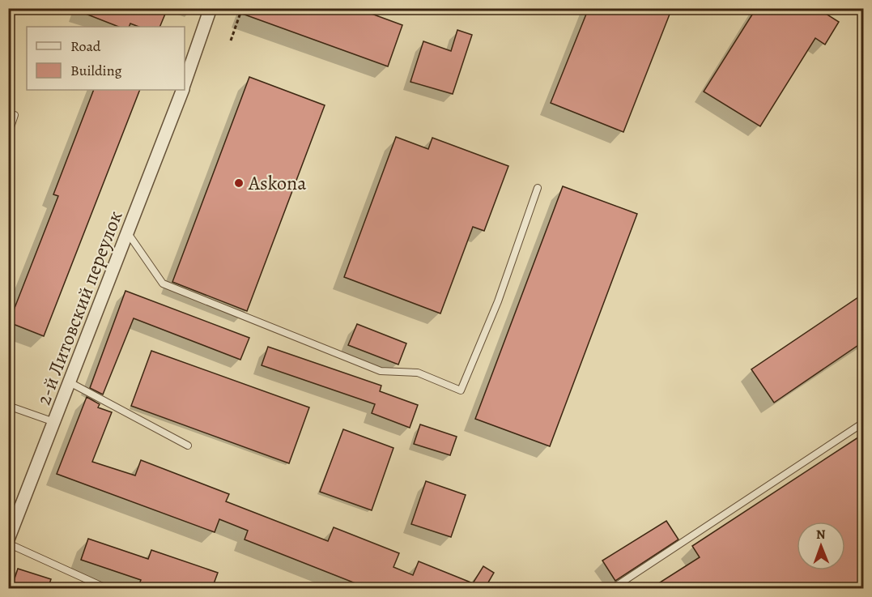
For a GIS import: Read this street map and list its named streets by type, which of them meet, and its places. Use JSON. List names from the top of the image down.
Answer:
{
  "streets": {
    "street": ["2-й Литовский переулок"]
  },
  "places": ["Askona"],
  "legend": ["Road", "Building"],
  "north": "top"
}
